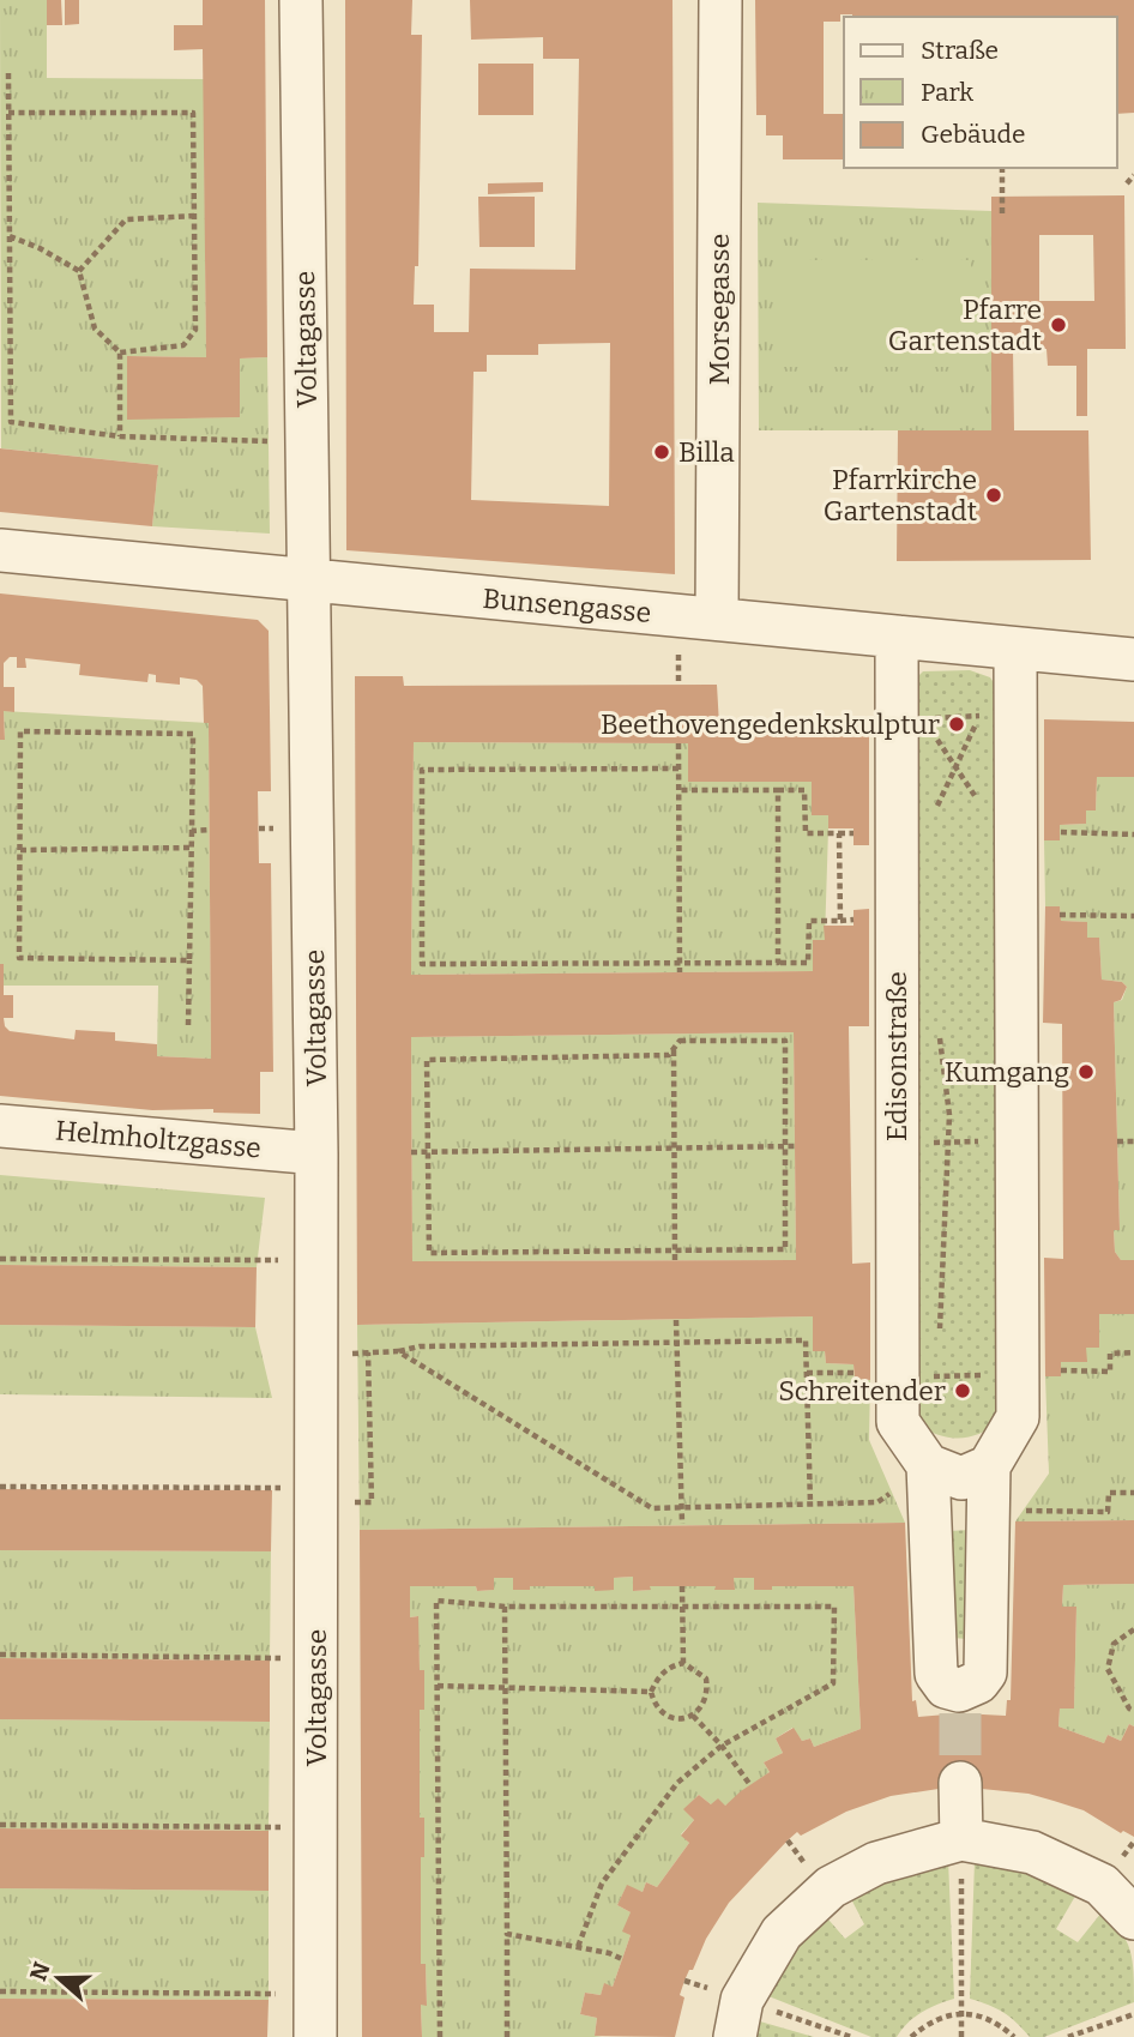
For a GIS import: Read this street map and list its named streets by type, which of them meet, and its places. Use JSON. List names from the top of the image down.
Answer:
{
  "streets": {
    "street": [
      "Morsegasse",
      "Voltagasse",
      "Bunsengasse",
      "Edisonstraße",
      "Helmholtzgasse"
    ]
  },
  "crossings": [
    ["Morsegasse", "Bunsengasse"],
    ["Voltagasse", "Bunsengasse"],
    ["Voltagasse", "Helmholtzgasse"],
    ["Bunsengasse", "Edisonstraße"]
  ],
  "places": [
    "Pfarre Gartenstadt",
    "Billa",
    "Pfarrkirche Gartenstadt",
    "Beethovengedenkskulptur",
    "Kumgang",
    "Schreitender"
  ],
  "legend": ["Straße", "Park", "Gebäude"],
  "north": "left"
}
